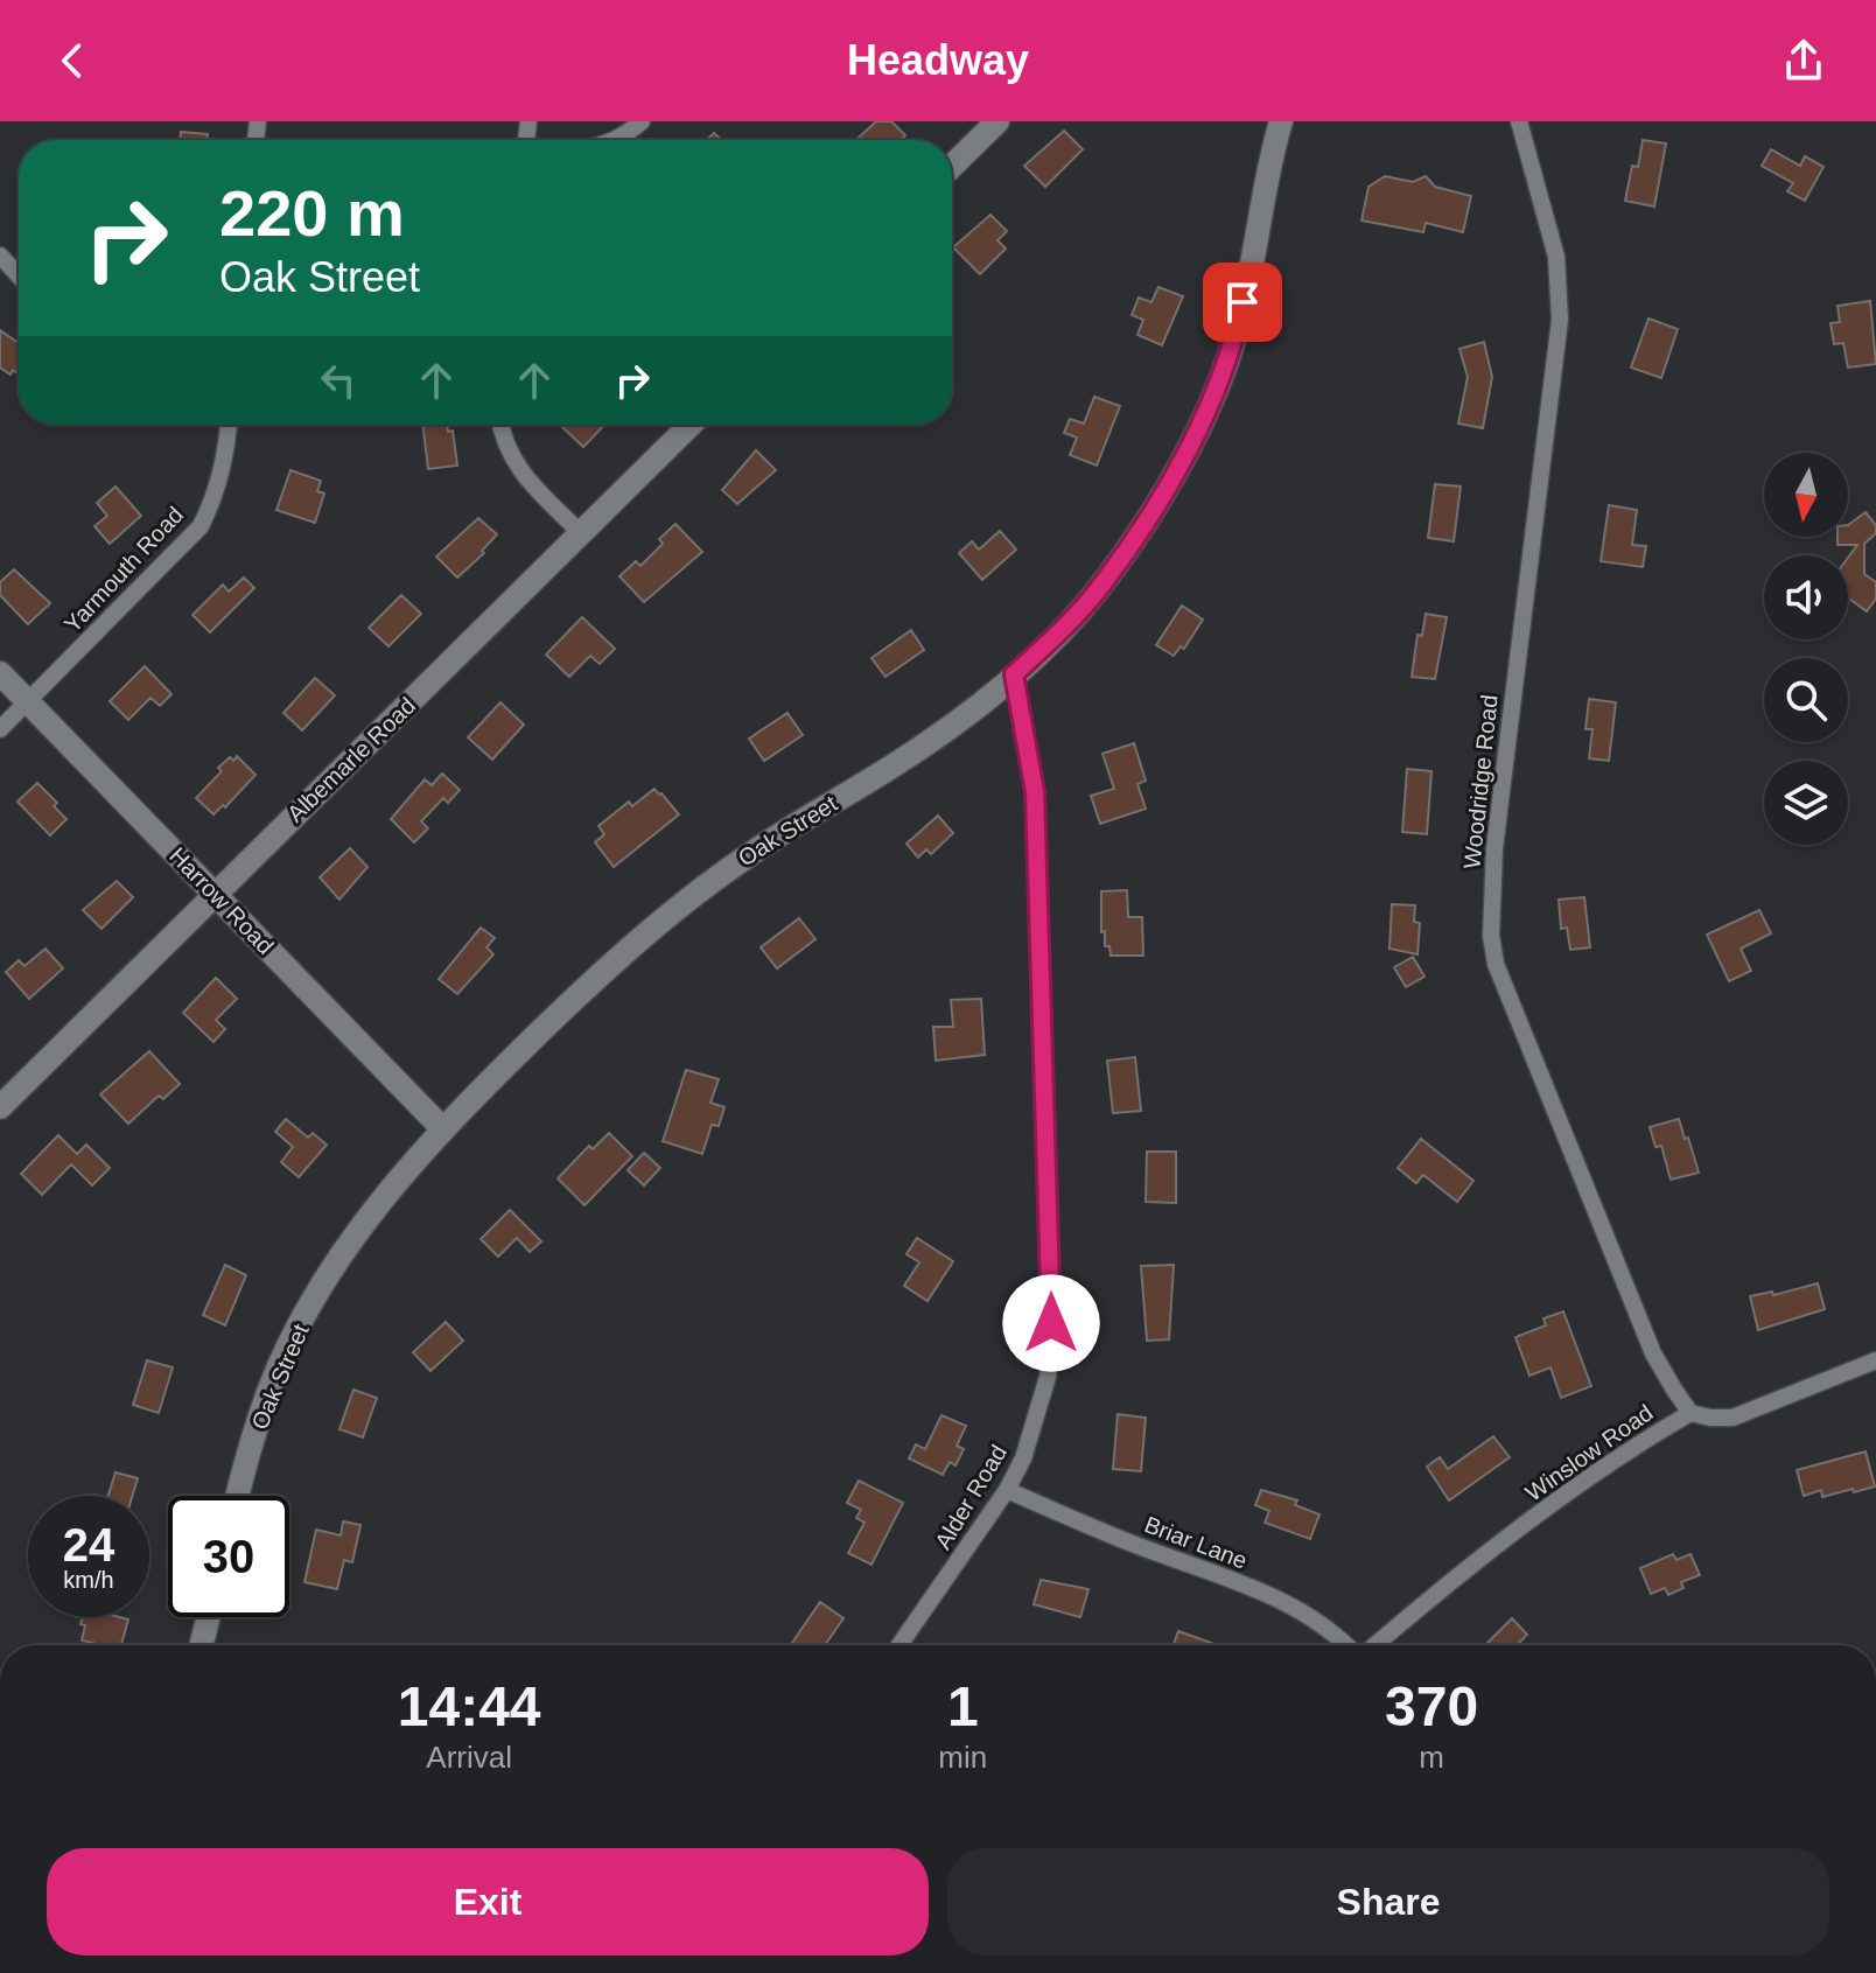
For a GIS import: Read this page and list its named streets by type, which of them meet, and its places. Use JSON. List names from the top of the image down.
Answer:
{
  "streets": {
    "street": [
      "Yarmouth Road",
      "Albemarle Road",
      "Woodridge Road",
      "Oak Street",
      "Harrow Road",
      "Winslow Road",
      "Alder Road",
      "Briar Lane"
    ]
  },
  "crossings": [
    ["Yarmouth Road", "Harrow Road"],
    ["Albemarle Road", "Harrow Road"],
    ["Woodridge Road", "Winslow Road"],
    ["Oak Street", "Harrow Road"],
    ["Oak Street", "Alder Road"],
    ["Alder Road", "Briar Lane"]
  ],
  "north": "bottom",
  "page": {
    "header": "Headway",
    "turn": ["220 m", "Oak Street"],
    "speed": "24 km/h",
    "limit": "30",
    "eta": [
      "14:44",
      "Arrival",
      "1",
      "min",
      "370",
      "m"
    ],
    "buttons": ["Exit", "Share"]
  }
}
